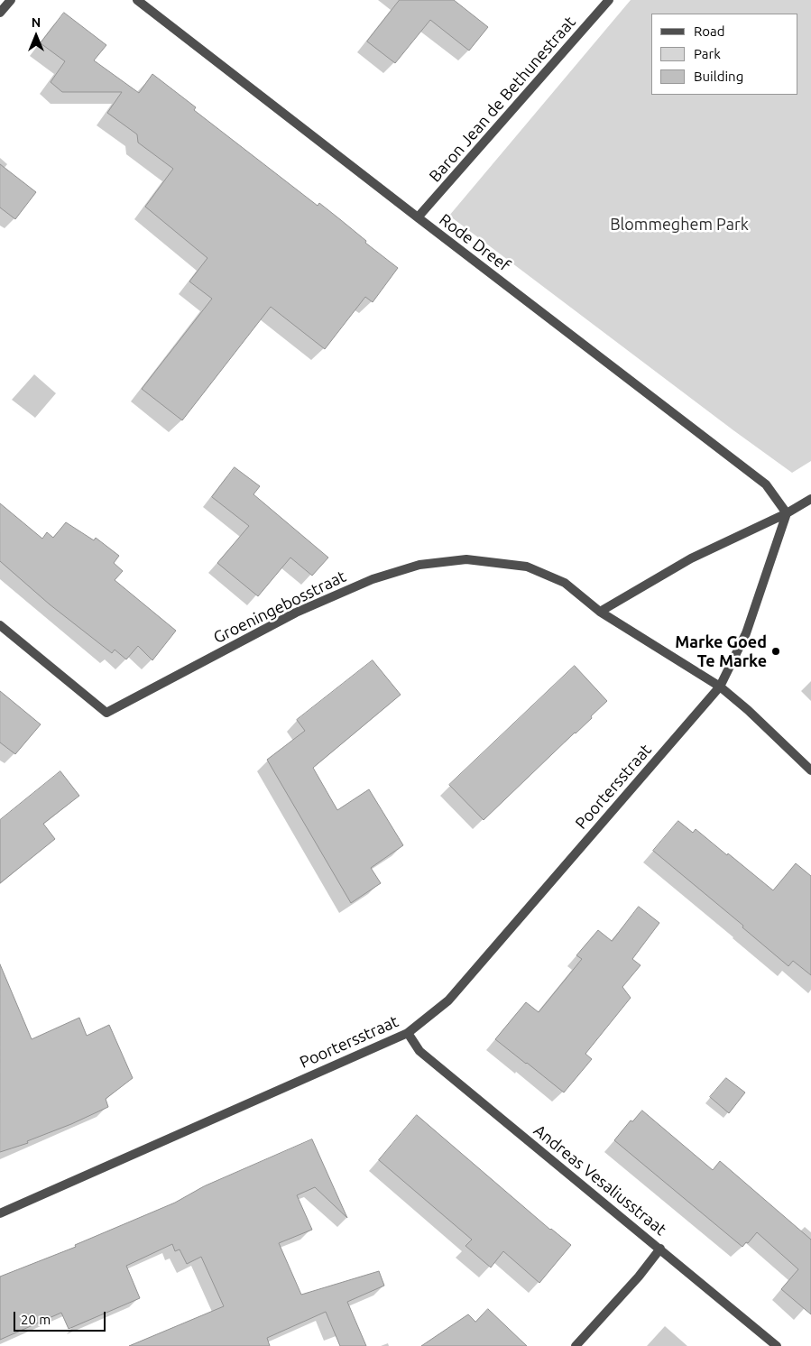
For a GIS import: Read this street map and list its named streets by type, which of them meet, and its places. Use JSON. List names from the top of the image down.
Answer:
{
  "streets": {
    "street": [
      "Baron Jean de Bethunestraat",
      "Rode Dreef",
      "Groeningebosstraat",
      "Poortersstraat",
      "Andreas Vesaliusstraat"
    ]
  },
  "crossings": [
    ["Baron Jean de Bethunestraat", "Rode Dreef"],
    ["Rode Dreef", "Poortersstraat"],
    ["Groeningebosstraat", "Poortersstraat"],
    ["Poortersstraat", "Andreas Vesaliusstraat"]
  ],
  "parks": ["Blommeghem Park"],
  "places": ["Marke Goed Te Marke"],
  "legend": ["Road", "Park", "Building"],
  "scale_bar": "20 m",
  "north": "top"
}
